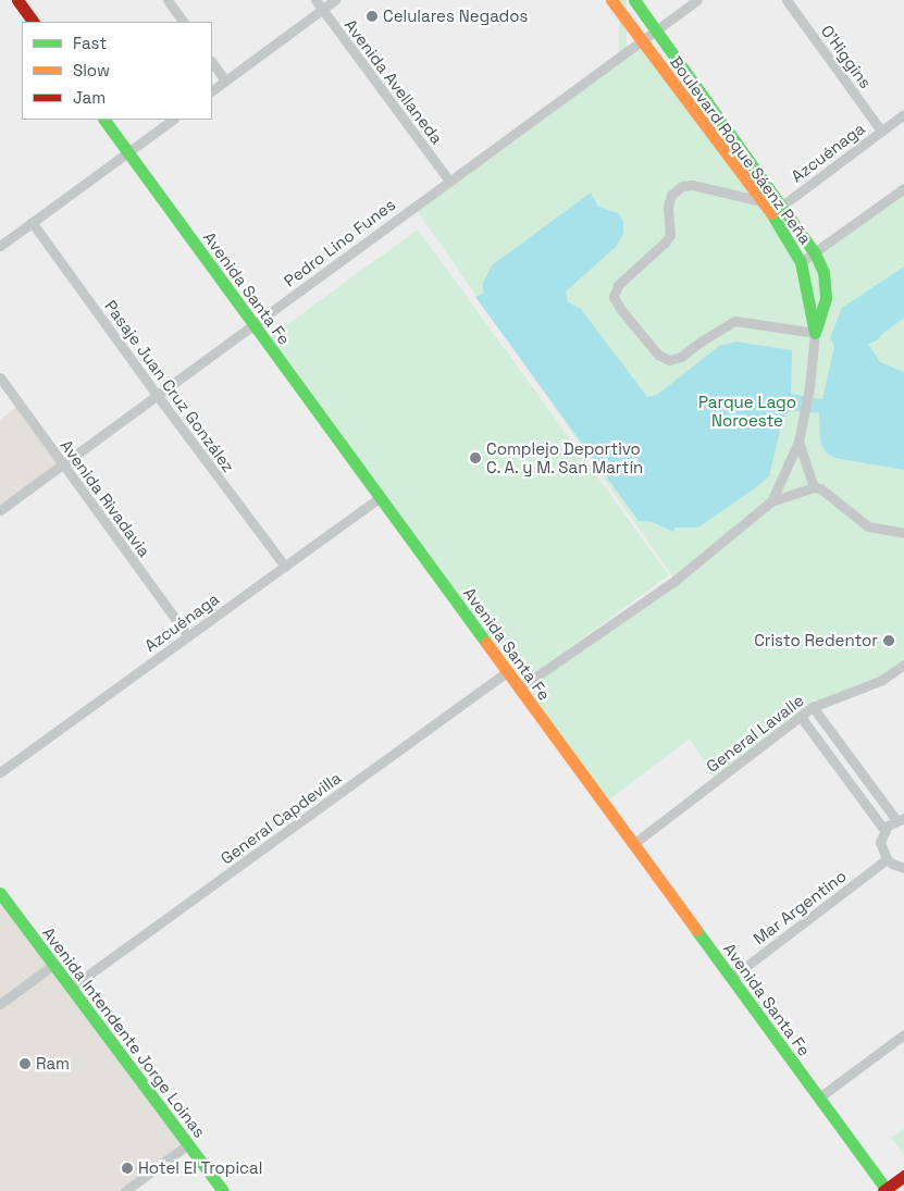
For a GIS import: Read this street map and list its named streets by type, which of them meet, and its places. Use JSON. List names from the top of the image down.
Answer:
{
  "streets": {
    "street": [
      "O'Higgins",
      "Avenida Avellaneda",
      "Boulevard Roque Sáenz Peña",
      "Azcuénaga",
      "Pedro Lino Funes",
      "Avenida Santa Fe",
      "Pasaje Juan Cruz González",
      "Avenida Rivadavia",
      "General Lavalle",
      "General Capdevilla",
      "Mar Argentino",
      "Avenida Intendente Jorge Loinas"
    ]
  },
  "crossings": [
    ["O'Higgins", "Azcuénaga"],
    ["Avenida Avellaneda", "Pedro Lino Funes"],
    ["Boulevard Roque Sáenz Peña", "Azcuénaga"],
    ["Boulevard Roque Sáenz Peña", "Pedro Lino Funes"],
    ["Azcuénaga", "Avenida Santa Fe"],
    ["Azcuénaga", "Pasaje Juan Cruz González"],
    ["Azcuénaga", "Avenida Rivadavia"],
    ["Pedro Lino Funes", "Avenida Santa Fe"],
    ["Pedro Lino Funes", "Pasaje Juan Cruz González"],
    ["Pedro Lino Funes", "Avenida Rivadavia"],
    ["Avenida Santa Fe", "General Lavalle"],
    ["Avenida Santa Fe", "General Capdevilla"],
    ["Avenida Santa Fe", "Mar Argentino"],
    ["General Capdevilla", "Avenida Intendente Jorge Loinas"]
  ],
  "parks": ["Parque Lago Noroeste"],
  "places": [
    "Celulares Negados",
    "Complejo Deportivo C. A. y M. San Martín",
    "Cristo Redentor",
    "Ram",
    "Hotel El Tropical"
  ],
  "legend": ["Fast", "Slow", "Jam"]
}
